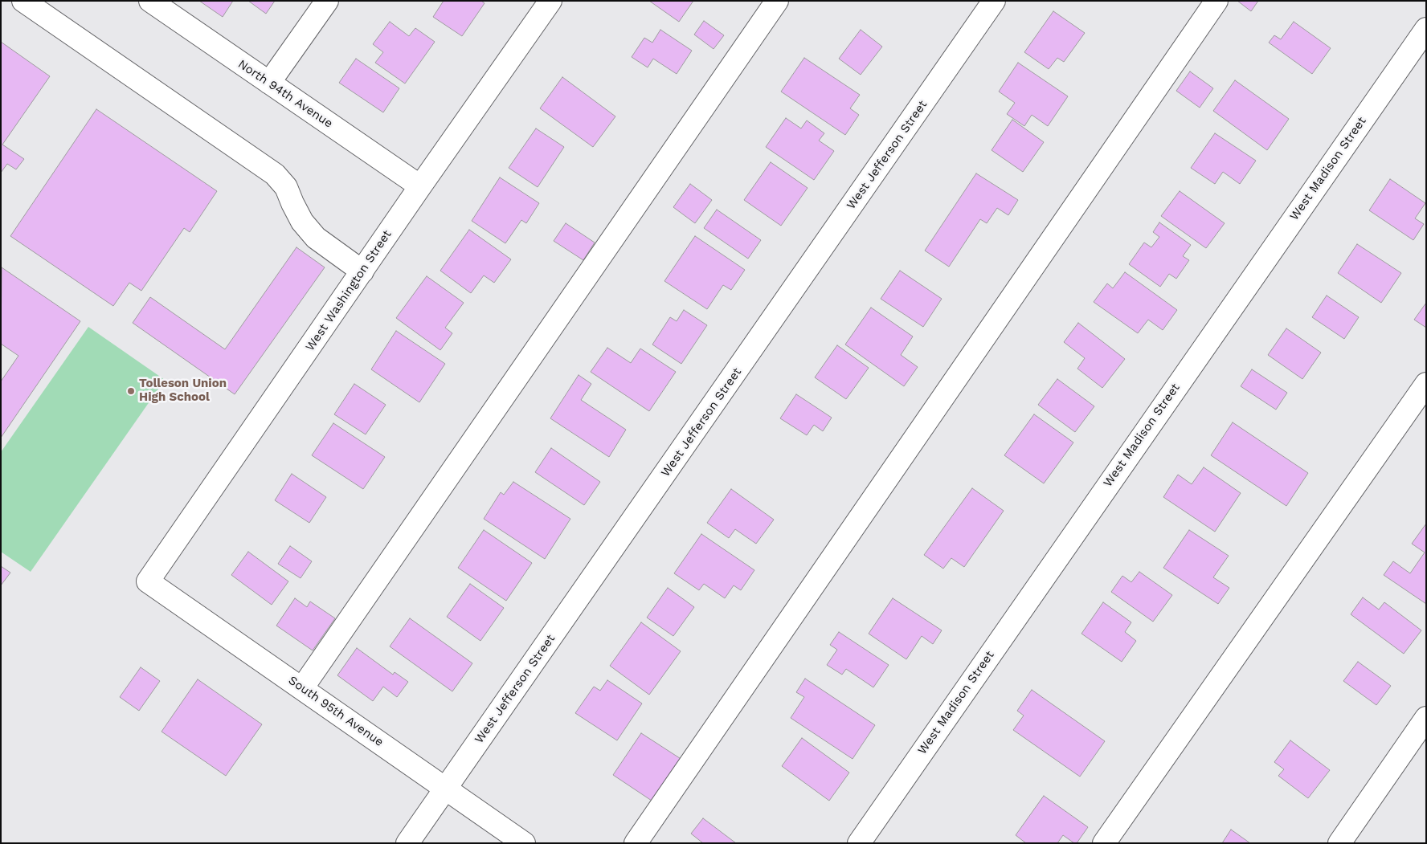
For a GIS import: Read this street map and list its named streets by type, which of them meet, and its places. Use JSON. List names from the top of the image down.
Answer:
{
  "streets": {
    "street": [
      "North 94th Avenue",
      "West Jefferson Street",
      "West Madison Street",
      "West Washington Street",
      "South 95th Avenue"
    ]
  },
  "crossings": [
    ["North 94th Avenue", "West Washington Street"],
    ["West Jefferson Street", "South 95th Avenue"],
    ["West Washington Street", "South 95th Avenue"]
  ],
  "places": ["Tolleson Union High School"]
}
